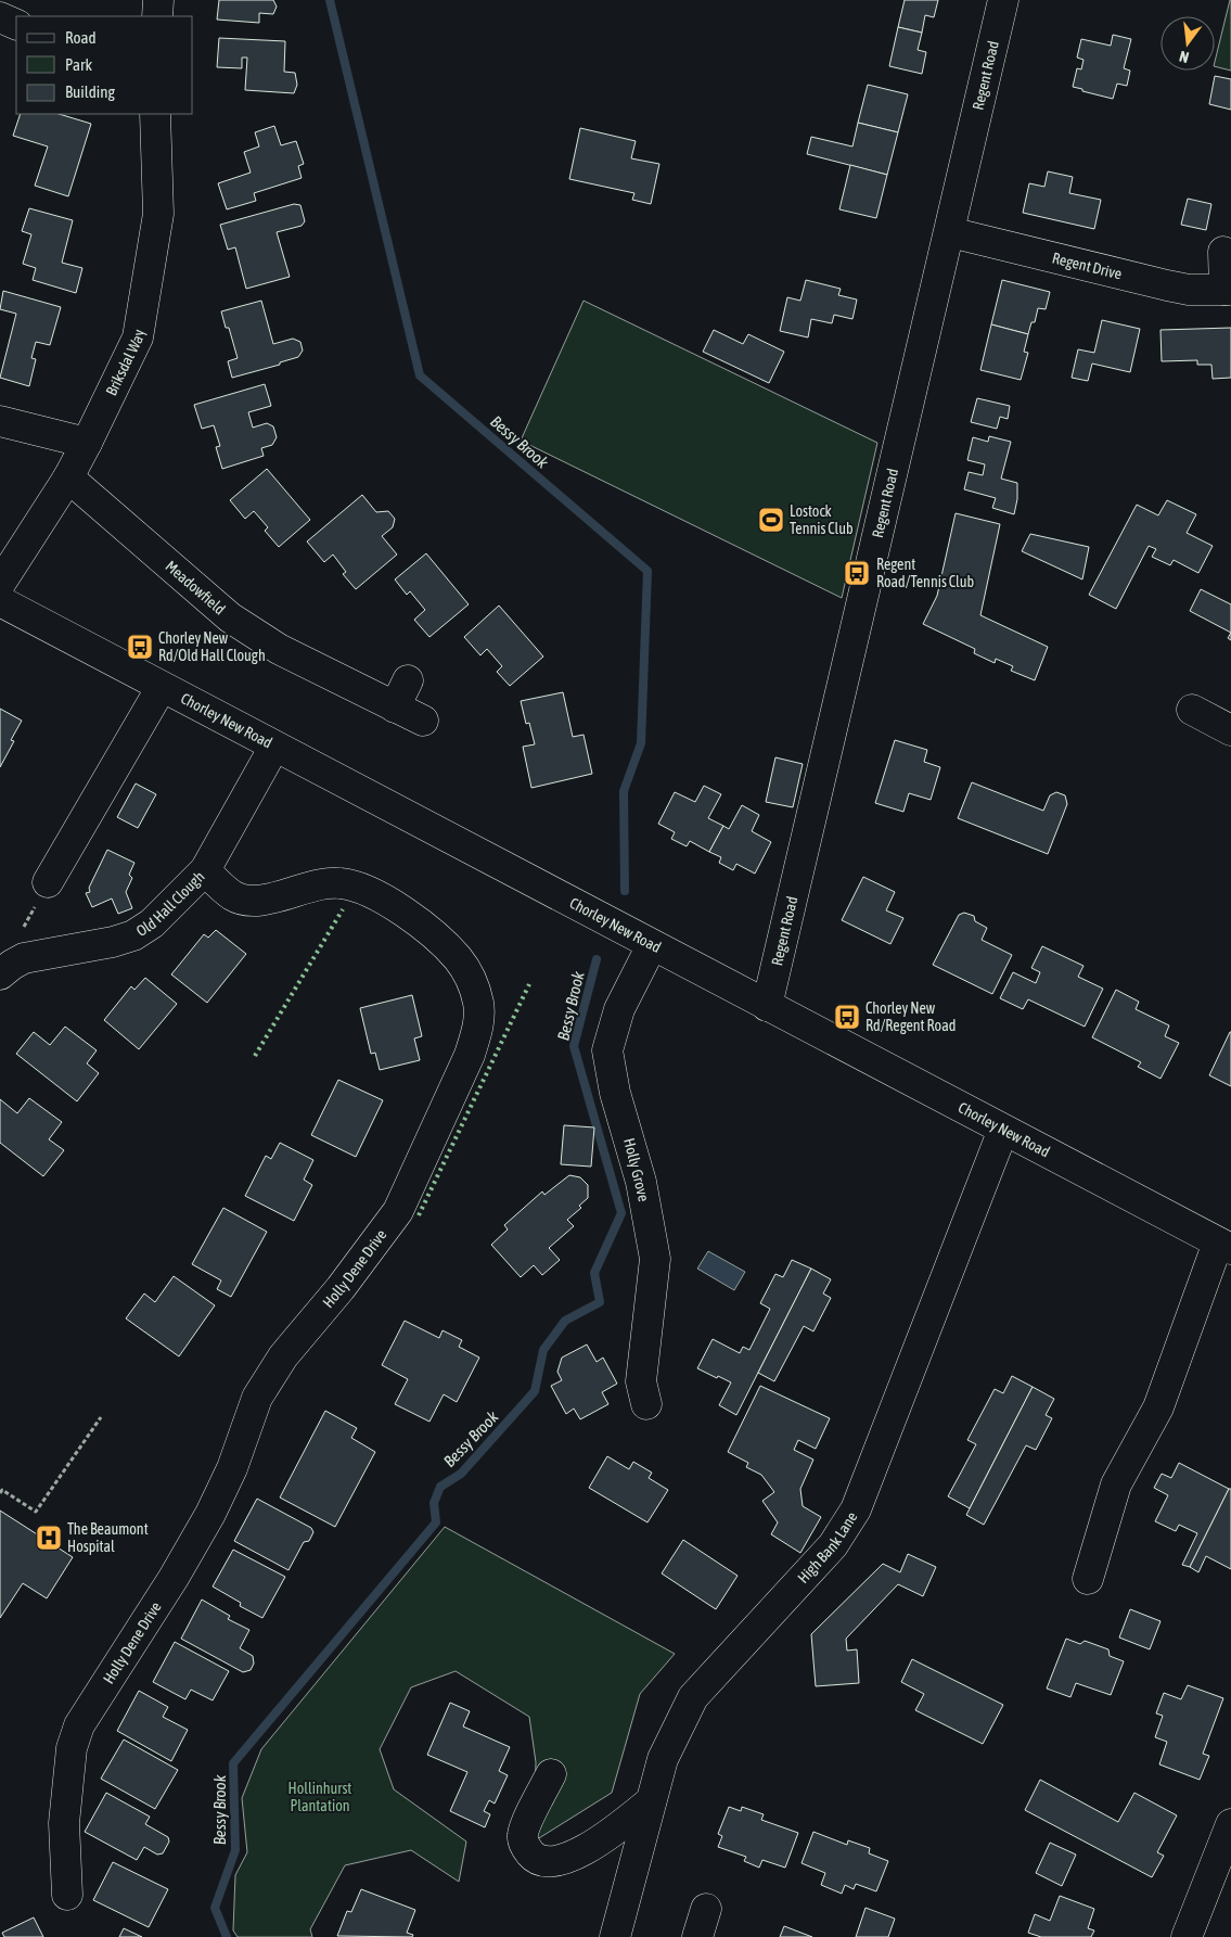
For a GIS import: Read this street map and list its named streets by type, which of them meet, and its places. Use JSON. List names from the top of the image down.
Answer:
{
  "streets": {
    "main road": [
      "Regent Road",
      "Regent Drive",
      "Briksdal Way",
      "Meadowfield",
      "Chorley New Road",
      "Old Hall Clough",
      "Holly Grove",
      "Holly Dene Drive",
      "High Bank Lane"
    ]
  },
  "crossings": [
    ["Regent Road", "Regent Drive"],
    ["Regent Road", "Chorley New Road"],
    ["Briksdal Way", "Meadowfield"],
    ["Chorley New Road", "Old Hall Clough"],
    ["Chorley New Road", "Holly Grove"],
    ["Chorley New Road", "High Bank Lane"],
    ["Old Hall Clough", "Holly Dene Drive"]
  ],
  "water": ["Bessy Brook"],
  "parks": ["Hollinhurst Plantation"],
  "places": {
    "sports": ["Lostock Tennis Club"],
    "bus stop": ["Regent Road/Tennis Club", "Chorley New Rd/Old Hall Clough", "Chorley New Rd/Regent Road"],
    "hospital": ["The Beaumont Hospital"]
  },
  "legend": ["Road", "Park", "Building"],
  "north": "bottom"
}
